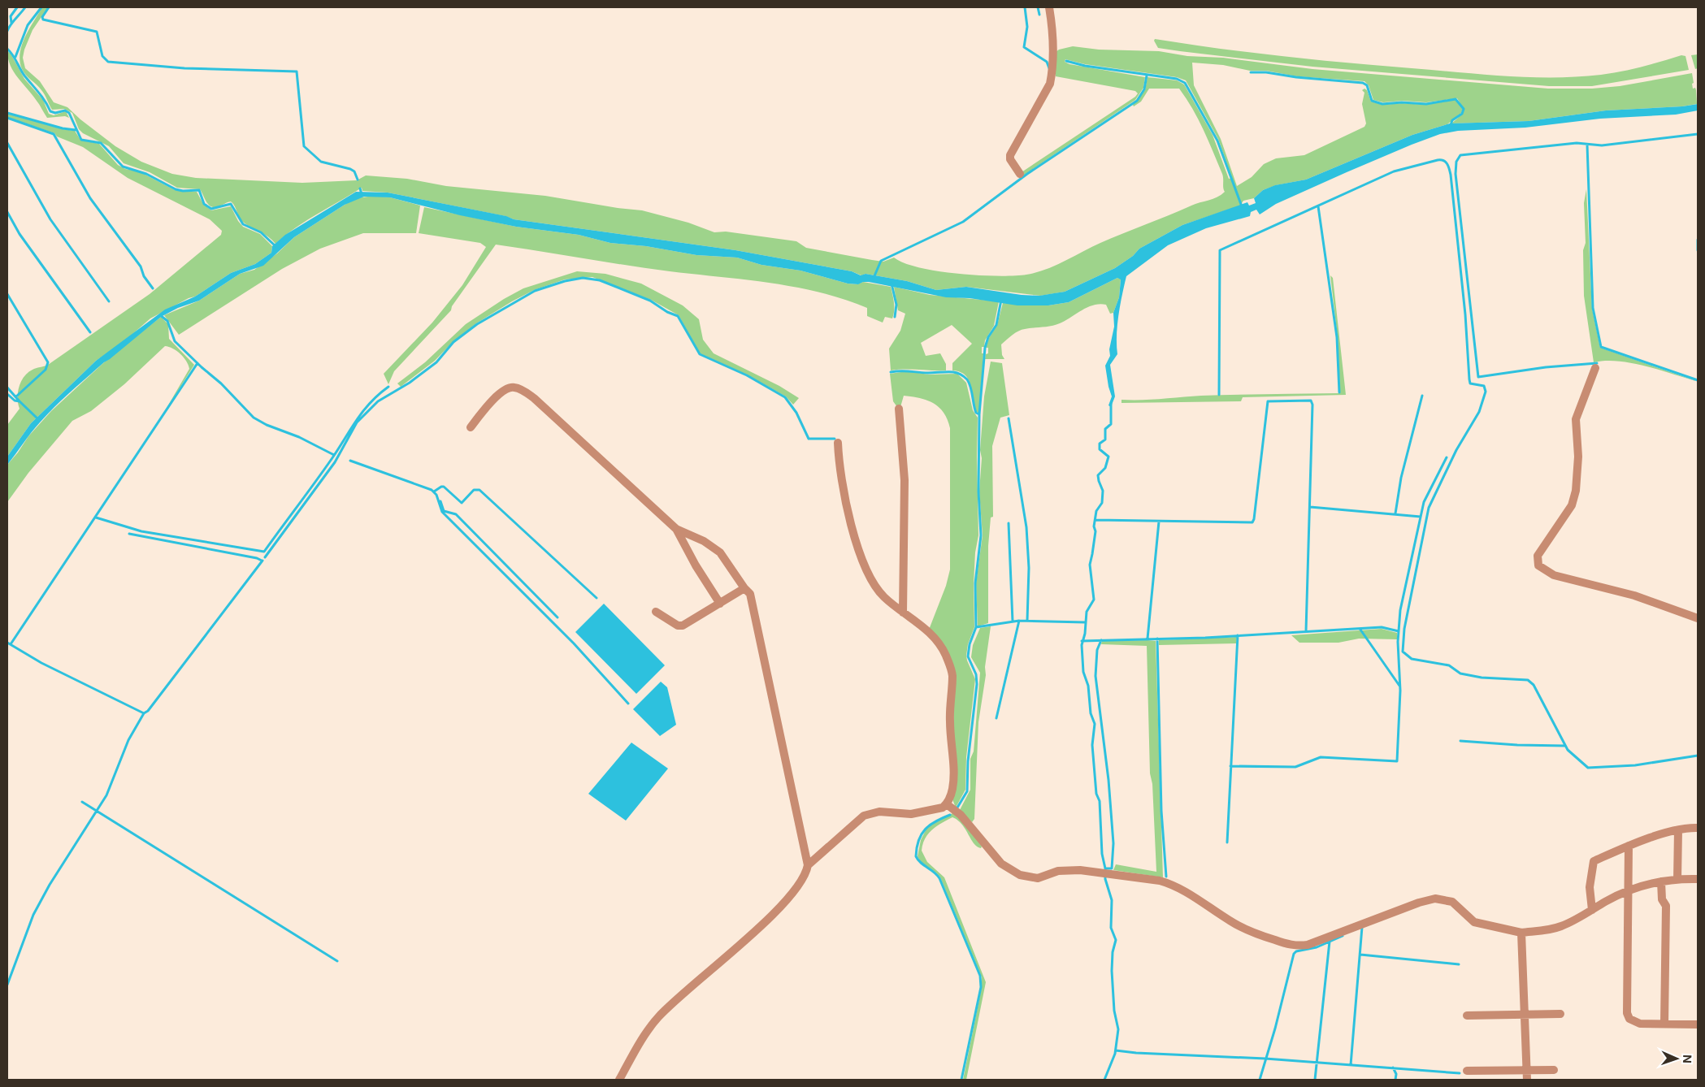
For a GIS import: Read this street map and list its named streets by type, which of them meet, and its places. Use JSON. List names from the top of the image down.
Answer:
{
  "north": "right"
}
